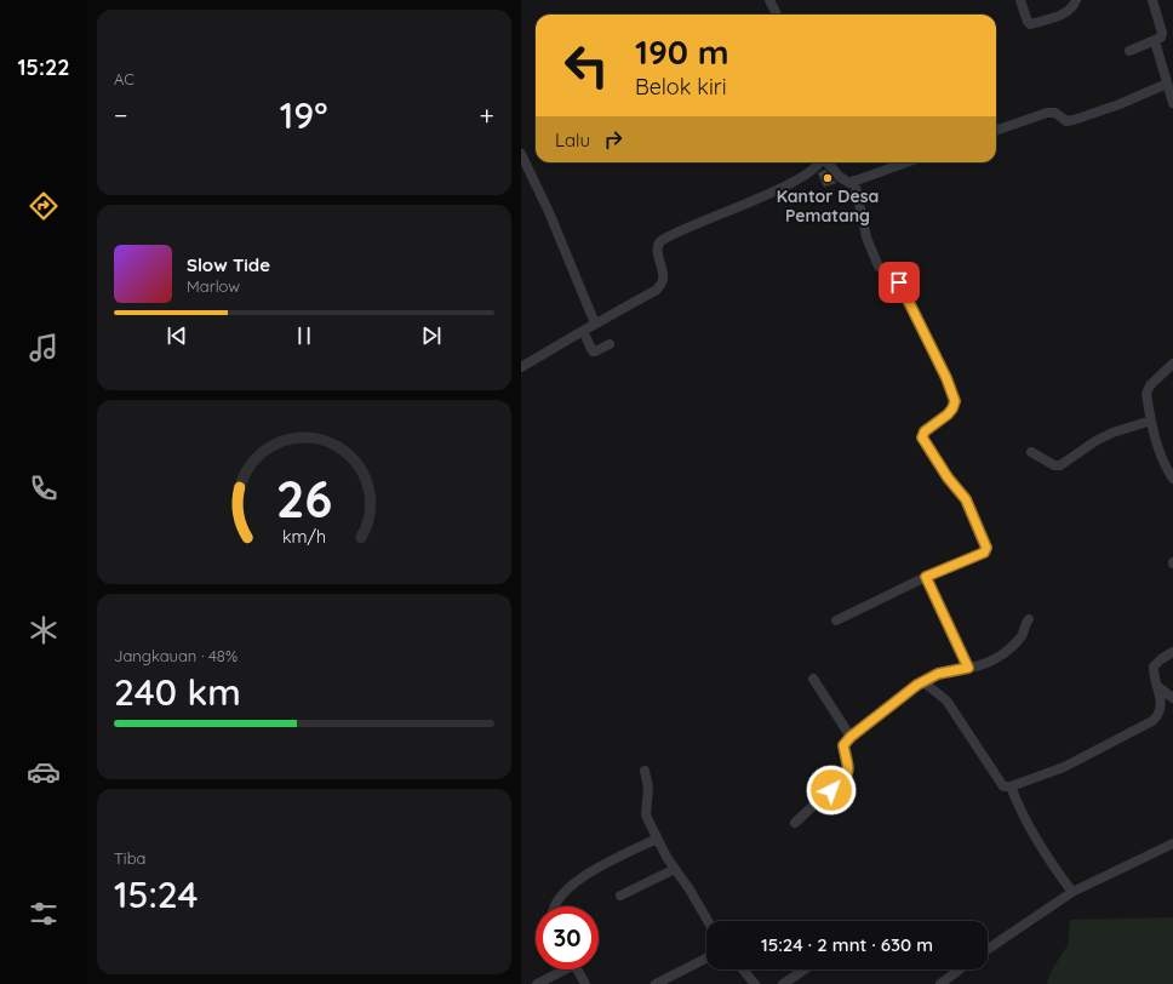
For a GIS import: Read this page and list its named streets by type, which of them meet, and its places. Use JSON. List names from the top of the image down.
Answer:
{
  "places": ["Kantor Desa Pematang"],
  "page": {
    "tabs": "15:22",
    "tile": [
      "AC",
      ["Jangkauan · 48%", "240 km"],
      ["Tiba", "15:24"]
    ],
    "turn": ["190 m", "Belok kiri"],
    "heat": ["−", "19°", "+"],
    "then": "Lalu",
    "song": ["Slow Tide", "Marlow"],
    "limit": "30",
    "trip": "15:24 · 2 mnt · 630 m",
    "gauge": ["26", "km/h"]
  }
}
